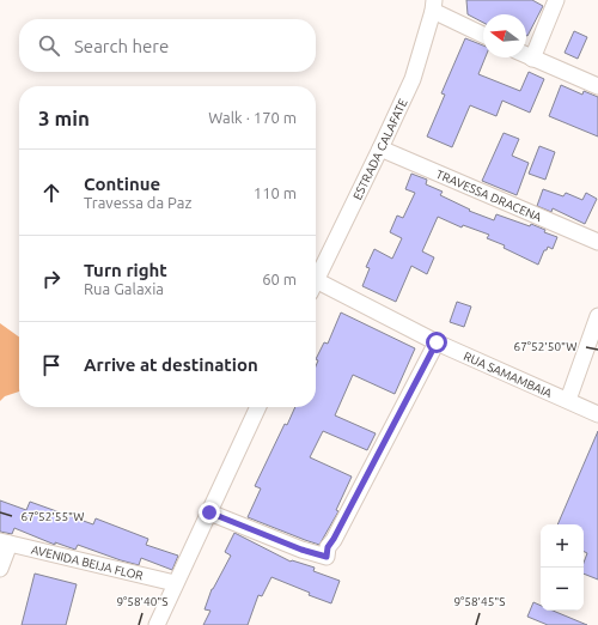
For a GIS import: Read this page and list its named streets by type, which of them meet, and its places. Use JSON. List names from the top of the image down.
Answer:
{
  "streets": {
    "street": [
      "ESTRADA CALAFATE",
      "TRAVESSA DRACENA",
      "RUA SAMAMBAIA",
      "AVENIDA BEIJA FLOR"
    ]
  },
  "crossings": [
    ["ESTRADA CALAFATE", "TRAVESSA DRACENA"]
  ],
  "north": "left",
  "page": {
    "search": "Search here",
    "heading": ["3 min", "Walk · 170 m"],
    "list": [
      ["Continue", "Travessa da Paz", "110 m"],
      ["Turn right", "Rua Galaxia", "60 m"],
      "Arrive at destination"
    ],
    "map_buttons": ["+", "−"]
  },
  "coordinates": [
    "67°52'50\"W",
    "67°52'55\"W",
    "9°58'40\"S",
    "9°58'45\"S"
  ]
}
